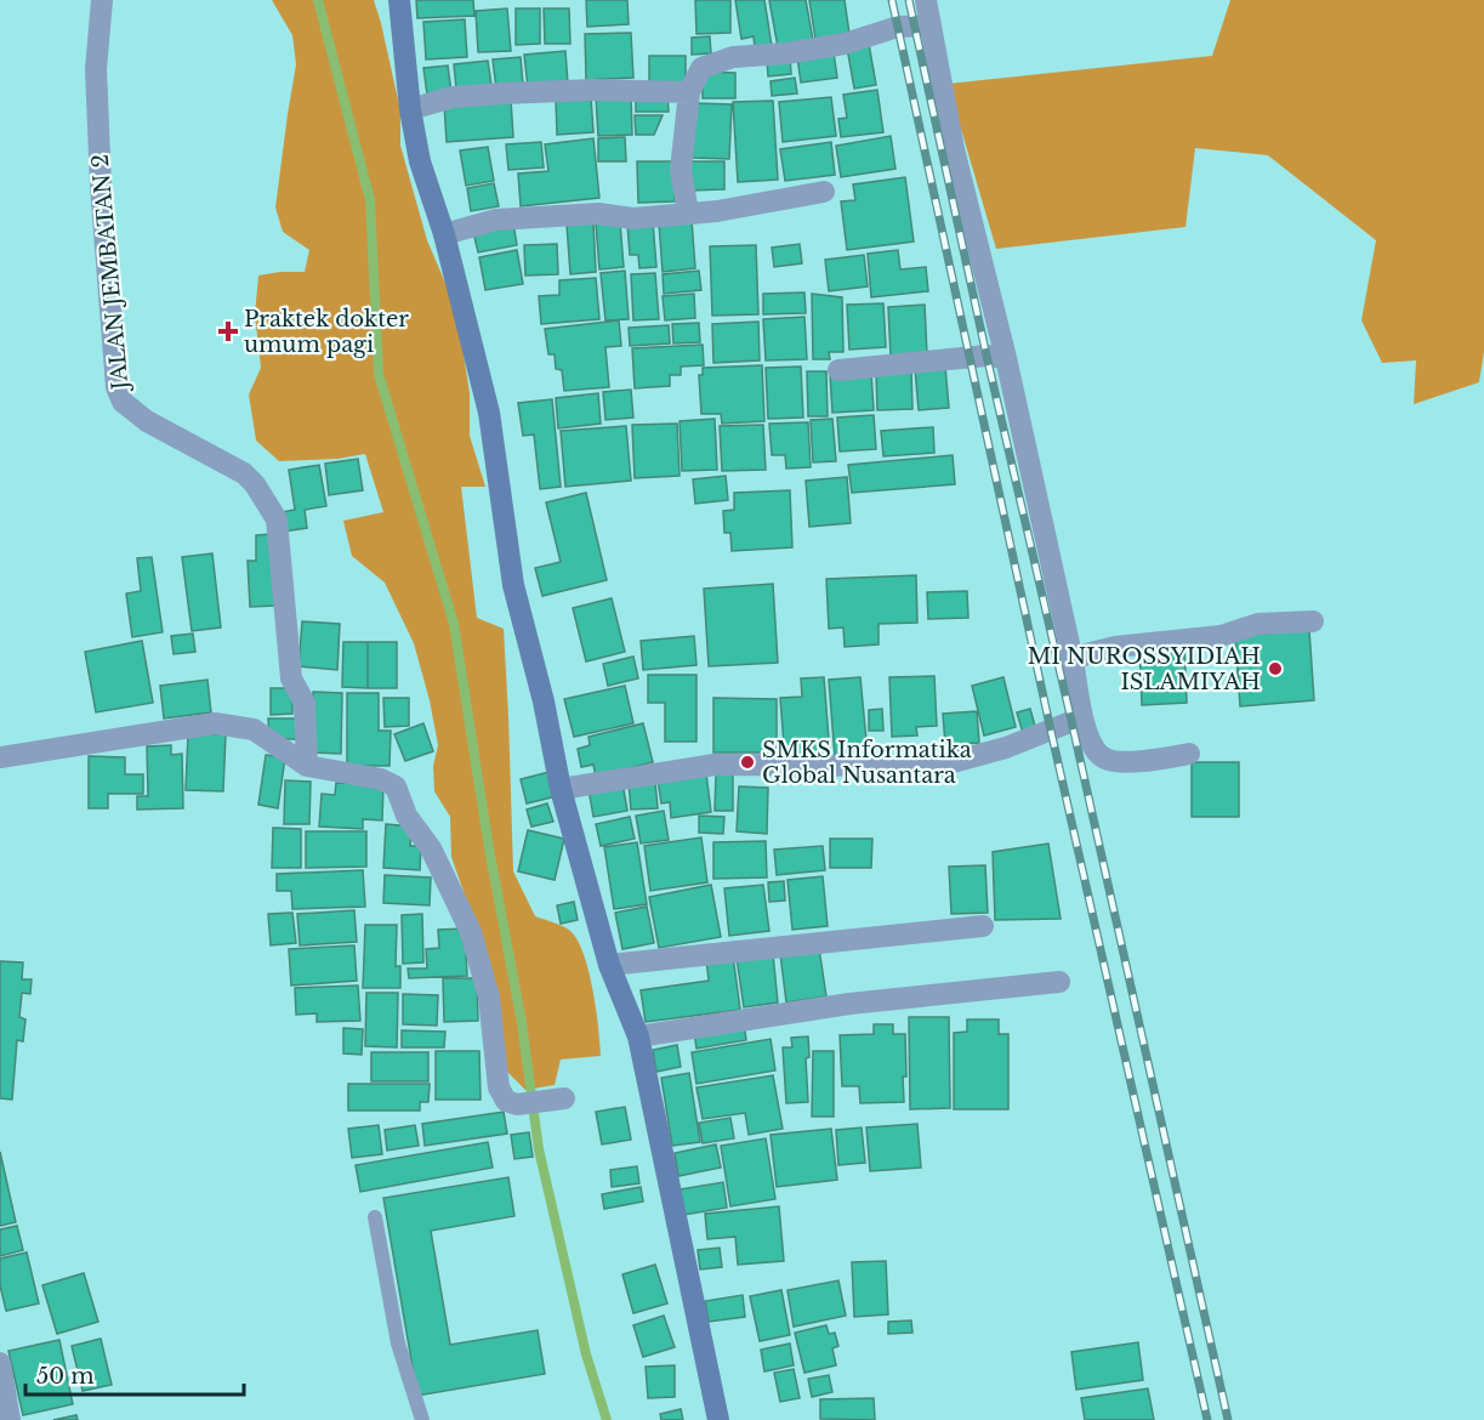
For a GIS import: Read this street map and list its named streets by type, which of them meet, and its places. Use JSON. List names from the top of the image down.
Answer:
{
  "streets": {
    "street": ["JALAN JEMBATAN 2"]
  },
  "places": {
    "health": ["Praktek dokter umum pagi"],
    "other": ["MI NUROSSYIDIAH ISLAMIYAH", "SMKS Informatika Global Nusantara"]
  },
  "scale_bar": "50 m"
}
